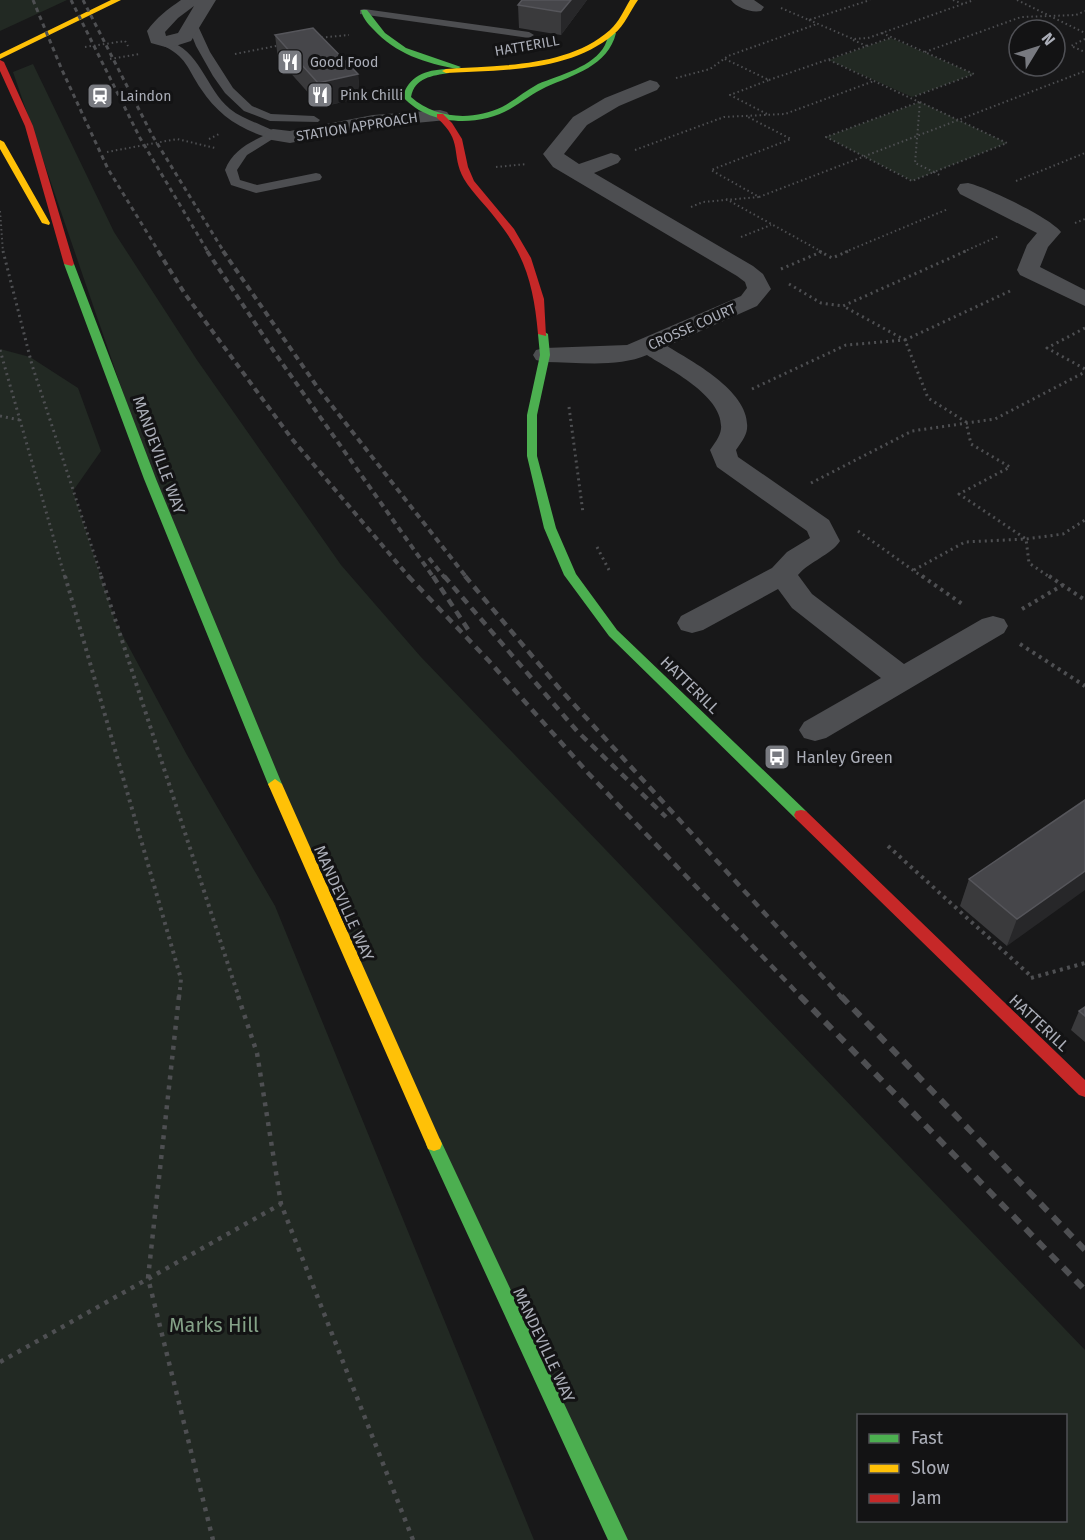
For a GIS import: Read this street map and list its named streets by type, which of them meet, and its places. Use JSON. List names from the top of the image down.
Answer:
{
  "streets": {
    "street": [
      "HATTERILL",
      "STATION APPROACH",
      "CROSSE COURT",
      "MANDEVILLE WAY"
    ]
  },
  "crossings": [
    ["HATTERILL", "STATION APPROACH"],
    ["HATTERILL", "CROSSE COURT"]
  ],
  "parks": ["Marks Hill"],
  "places": {
    "restaurant": ["Good Food", "Pink Chilli"],
    "station": ["Laindon"],
    "bus stop": ["Hanley Green"]
  },
  "legend": ["Fast", "Slow", "Jam"],
  "north": "top right"
}
